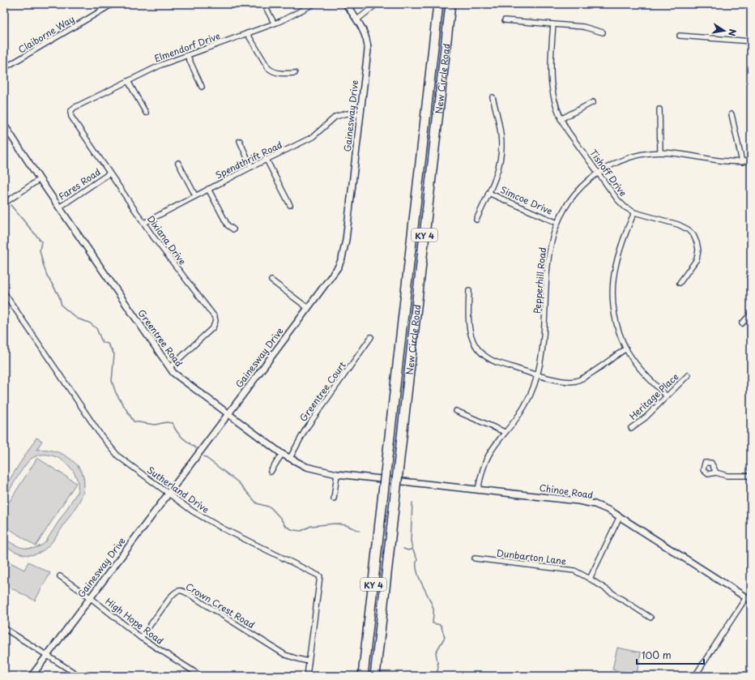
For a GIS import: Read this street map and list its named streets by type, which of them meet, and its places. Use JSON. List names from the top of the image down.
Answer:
{
  "streets": {
    "highway": ["New Circle Road", "KY 4"],
    "street": [
      "Claiborne Way",
      "Elmendorf Drive",
      "Gainesway Drive",
      "Spendthrift Road",
      "Tishoff Drive",
      "Fares Road",
      "Simcoe Drive",
      "Dixiana Drive",
      "Pepperhill Road",
      "Greentree Road",
      "Greentree Court",
      "Heritage Place",
      "Sutherland Drive",
      "Chinoe Road",
      "Dunbarton Lane",
      "Crown Crest Road",
      "High Hope Road"
    ]
  },
  "crossings": [
    ["Elmendorf Drive", "Dixiana Drive"],
    ["Gainesway Drive", "Spendthrift Road"],
    ["Gainesway Drive", "Greentree Road"],
    ["Gainesway Drive", "Sutherland Drive"],
    ["Gainesway Drive", "High Hope Road"],
    ["Spendthrift Road", "Dixiana Drive"],
    ["Tishoff Drive", "Pepperhill Road"],
    ["Fares Road", "Dixiana Drive"],
    ["Fares Road", "Greentree Road"],
    ["Simcoe Drive", "Pepperhill Road"],
    ["Dixiana Drive", "Greentree Road"],
    ["Pepperhill Road", "Chinoe Road"],
    ["Greentree Road", "Greentree Court"],
    ["Greentree Road", "Chinoe Road"],
    ["Sutherland Drive", "Crown Crest Road"],
    ["Crown Crest Road", "High Hope Road"]
  ],
  "scale_bar": "100 m",
  "north": "right"
}
